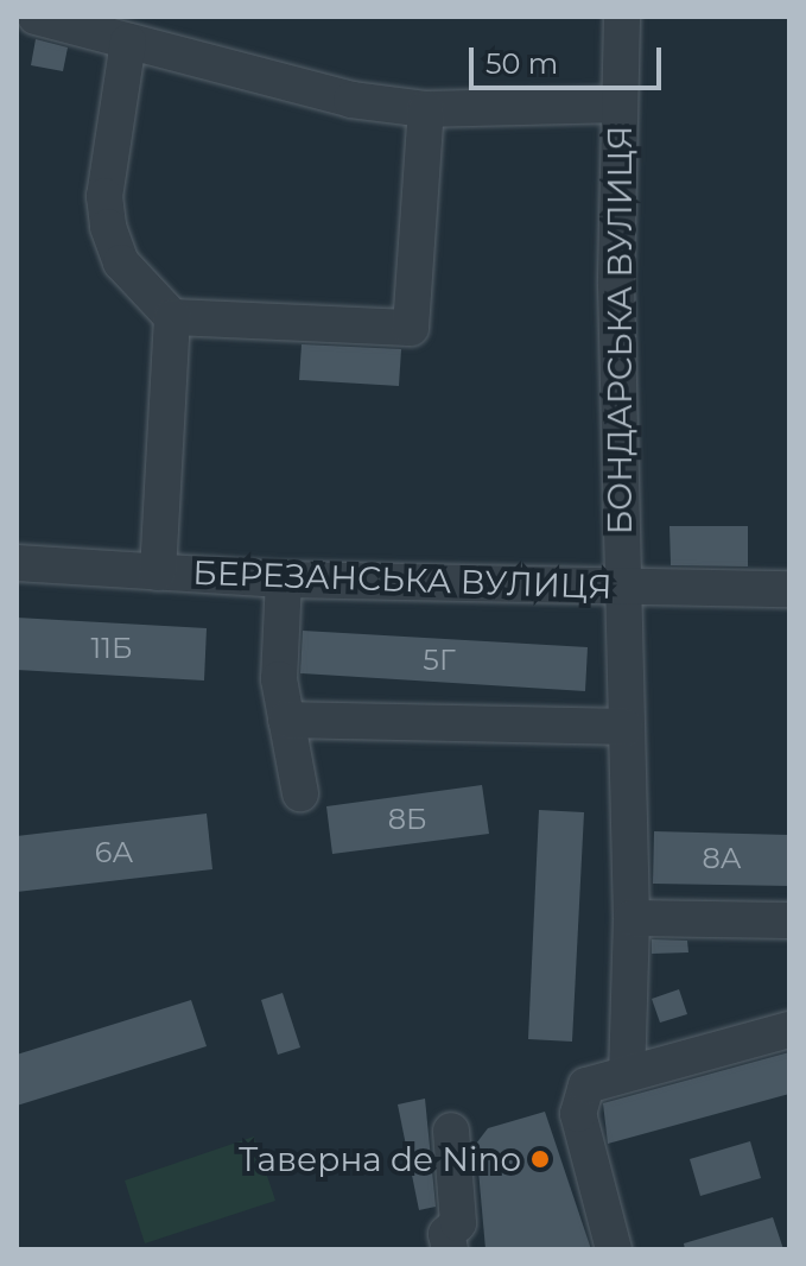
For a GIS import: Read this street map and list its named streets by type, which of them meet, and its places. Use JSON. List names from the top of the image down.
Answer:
{
  "streets": {
    "street": ["БОНДАРСЬКА ВУЛИЦЯ", "БЕРЕЗАНСЬКА ВУЛИЦЯ"]
  },
  "crossings": [
    ["БОНДАРСЬКА ВУЛИЦЯ", "БЕРЕЗАНСЬКА ВУЛИЦЯ"]
  ],
  "places": ["Таверна de Nino"],
  "house_numbers": [
    "11Б",
    "5Г",
    "8Б",
    "6А",
    "8А"
  ],
  "scale_bar": "50 m"
}
